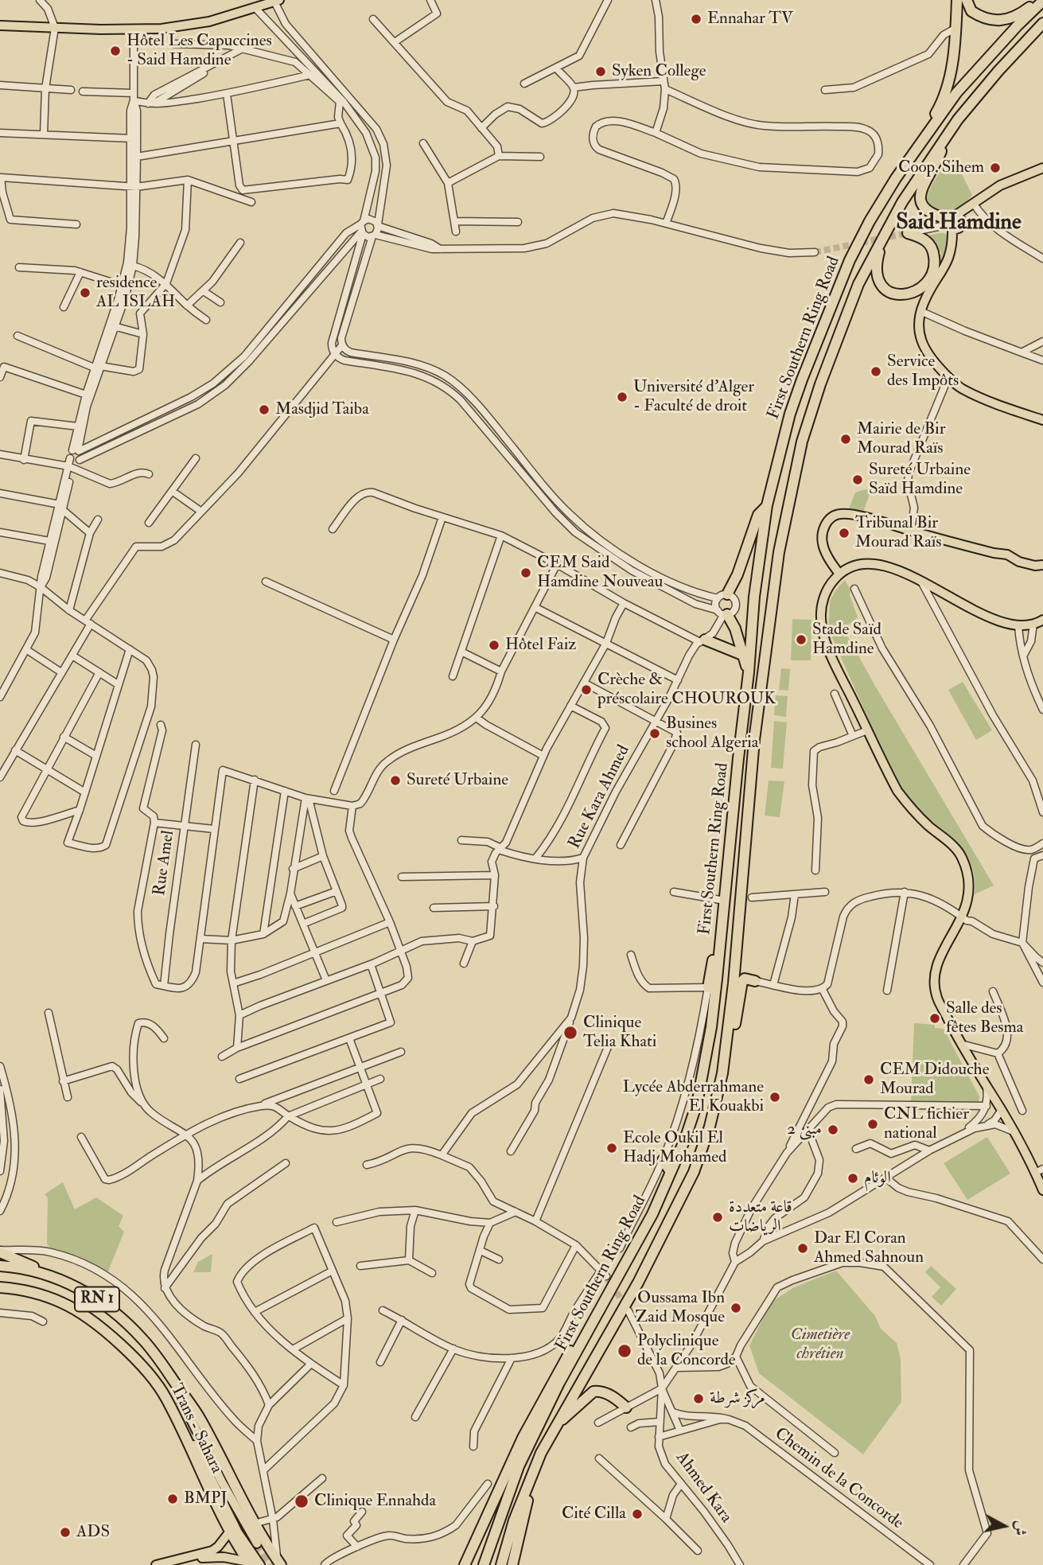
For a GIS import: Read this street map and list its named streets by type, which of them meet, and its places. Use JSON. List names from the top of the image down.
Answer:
{
  "streets": {
    "highway": ["First Southern Ring Road", "RN 1", "Trans - Sahara"],
    "street": [
      "Rue Kara Ahmed",
      "Rue Amel",
      "Chemin de la Concorde",
      "Ahmed Kara"
    ]
  },
  "crossings": [
    ["RN 1", "Trans - Sahara"]
  ],
  "districts": ["Said Hamdine"],
  "parks": ["Cimetière chrétien"],
  "places": [
    "Ennahar TV",
    "Hôtel Les Capuccines - Said Hamdine",
    "Syken College",
    "Coop. Sihem",
    "residence AL ISLAH",
    "Service des Impôts",
    "Université d'Alger - Faculté de droit",
    "Masdjid Taiba",
    "Mairie de Bir Mourad Raïs",
    "Sureté Urbaine Saïd Hamdine",
    "Tribunal Bir Mourad Raïs",
    "CEM Said Hamdine Nouveau",
    "Stade Saïd Hamdine",
    "Hôtel Faiz",
    "Crèche & préscolaire CHOUROUK",
    "Busines school Algeria",
    "Sureté Urbaine",
    "Salle des fêtes Besma",
    "Clinique Telia Khati",
    "CEM Didouche Mourad",
    "Lycée Abderrahmane El Kouakbi",
    "CNL fichier national",
    "مبنى 2",
    "Ecole Oukil El Hadj Mohamed",
    "الوئام",
    "قاعة متعددة الرياضات",
    "Dar El Coran Ahmed Sahnoun",
    "Oussama Ibn Zaid Mosque",
    "Polyclinique de la Concorde",
    "مركز شرطة",
    "BMPJ",
    "Clinique Ennahda",
    "Cité Cilla",
    "ADS"
  ],
  "north": "right"
}
